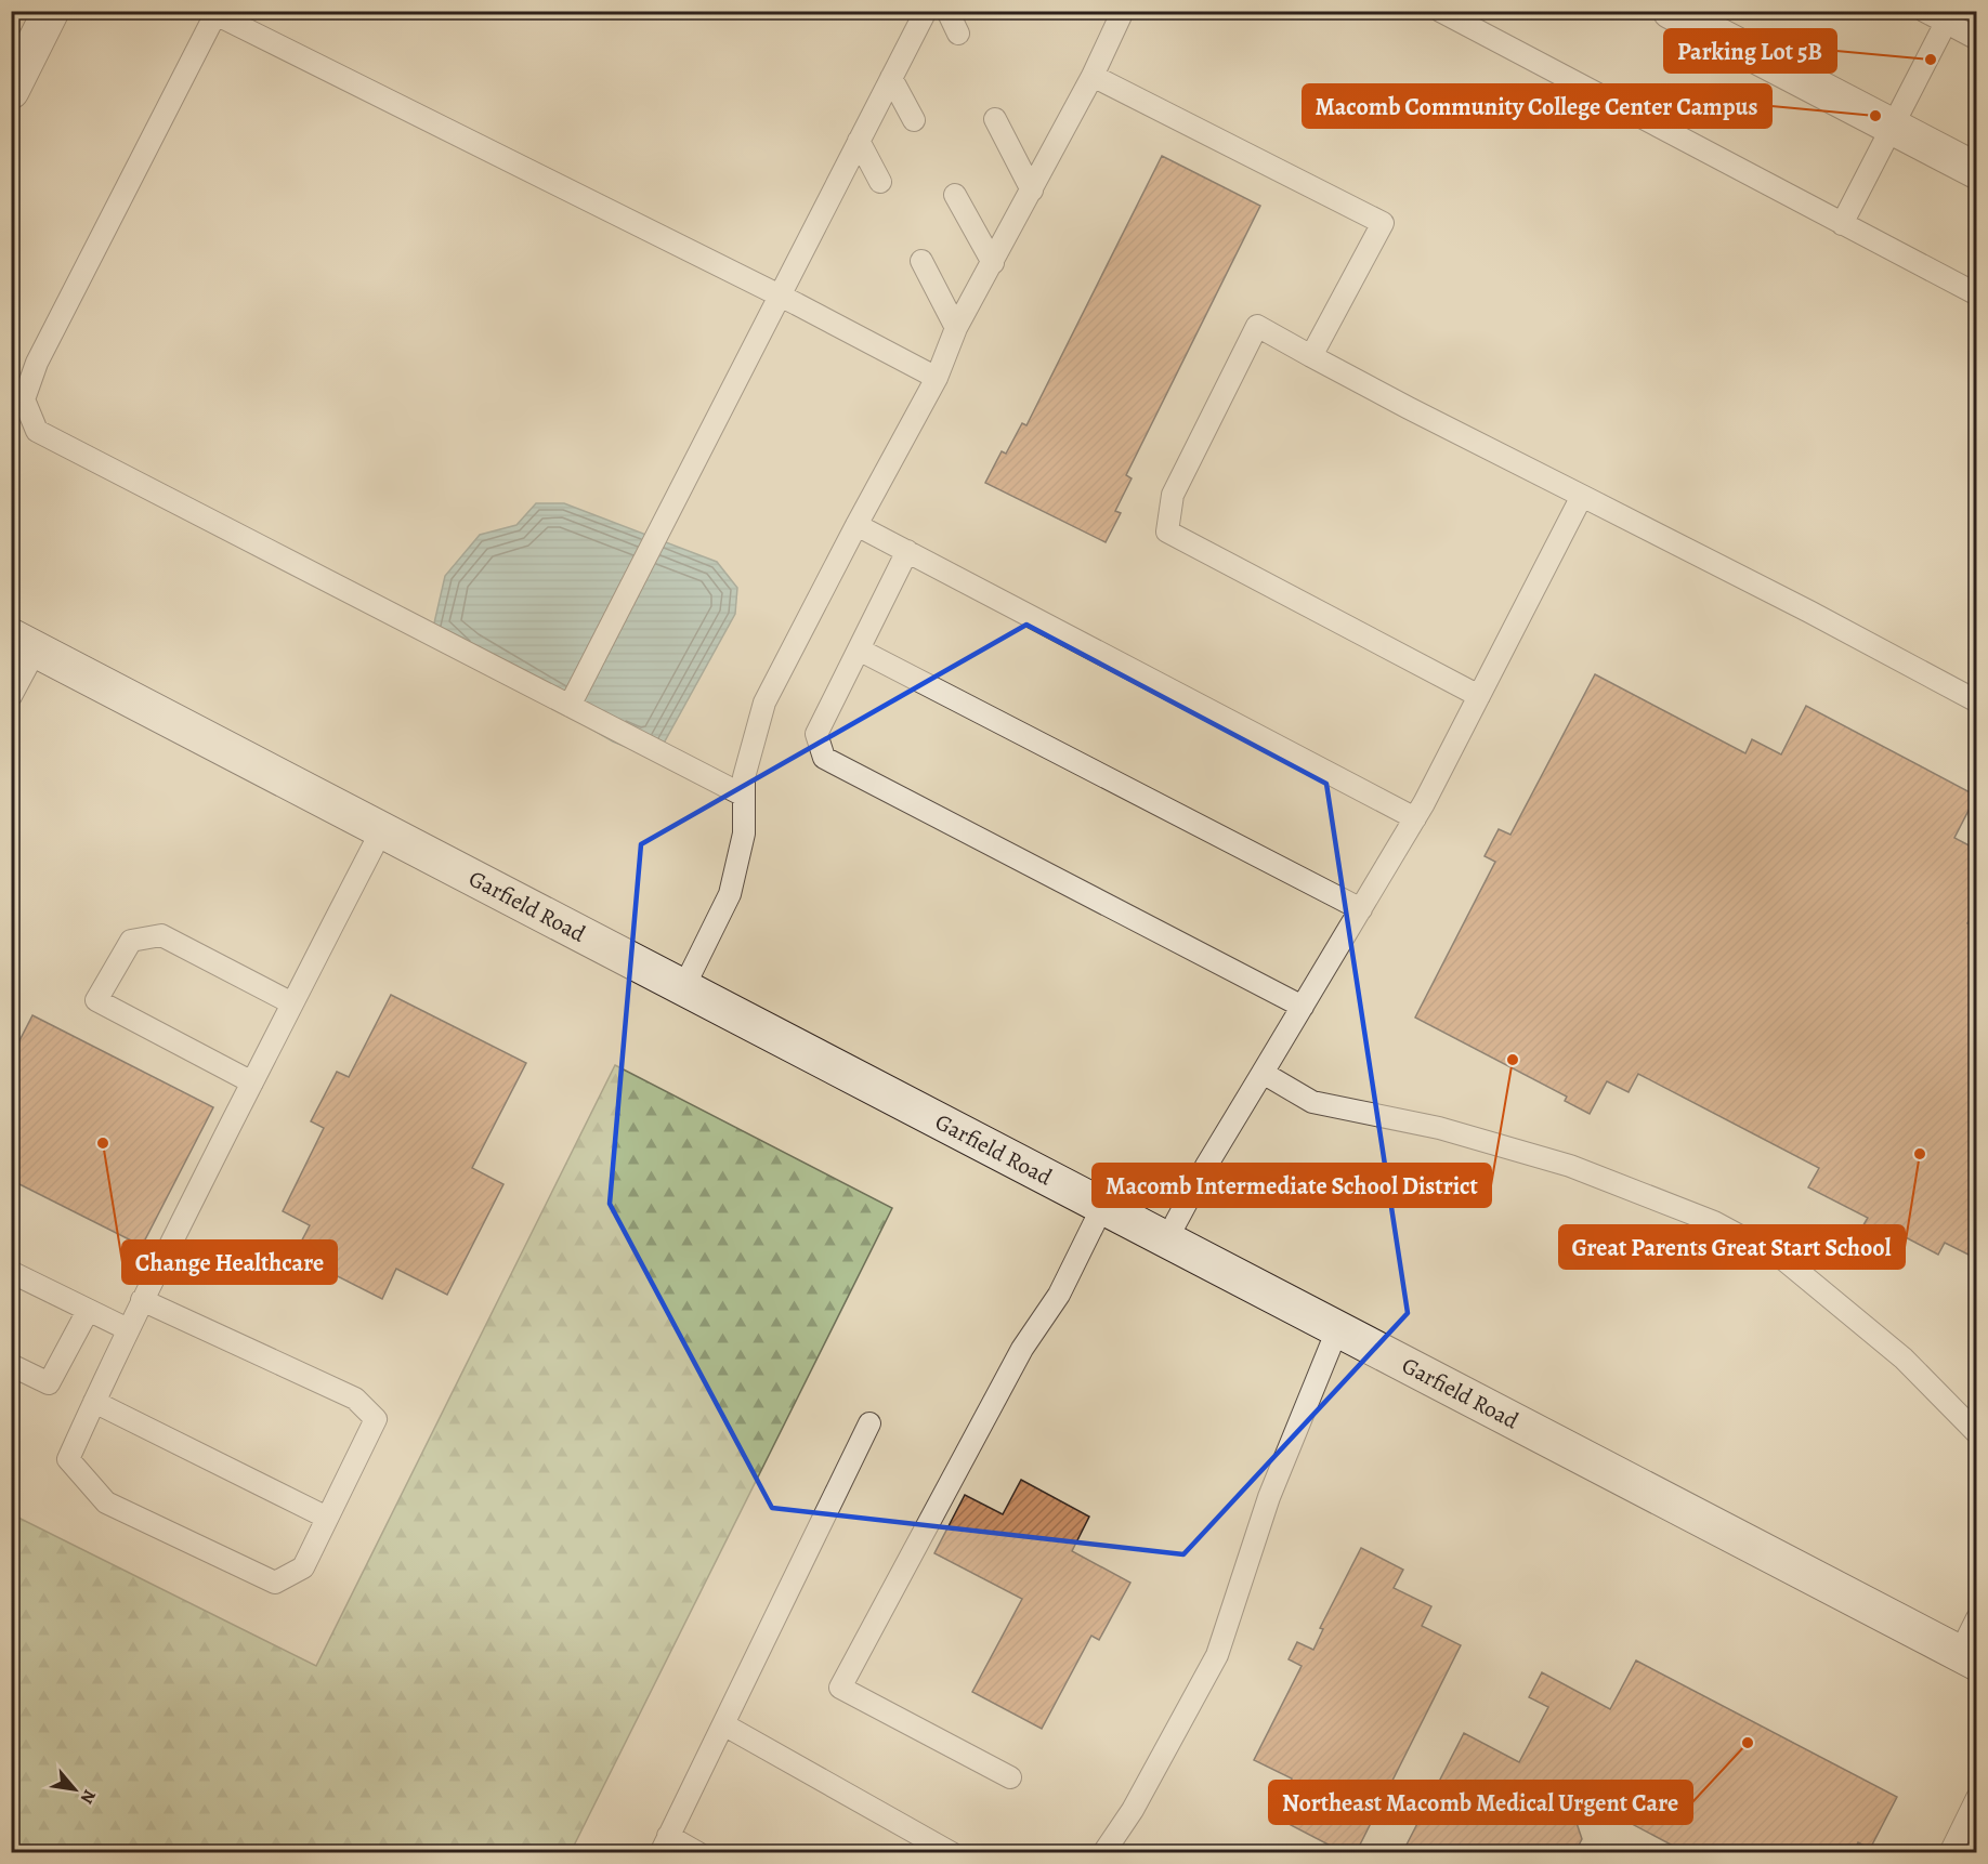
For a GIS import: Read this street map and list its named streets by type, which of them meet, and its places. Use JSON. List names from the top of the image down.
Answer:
{
  "streets": {
    "main road": ["Garfield Road"]
  },
  "places": [
    "Parking Lot 5B",
    "Macomb Community College Center Campus",
    "Macomb Intermediate School District",
    "Change Healthcare",
    "Great Parents Great Start School",
    "Northeast Macomb Medical Urgent Care"
  ],
  "north": "bottom right"
}
